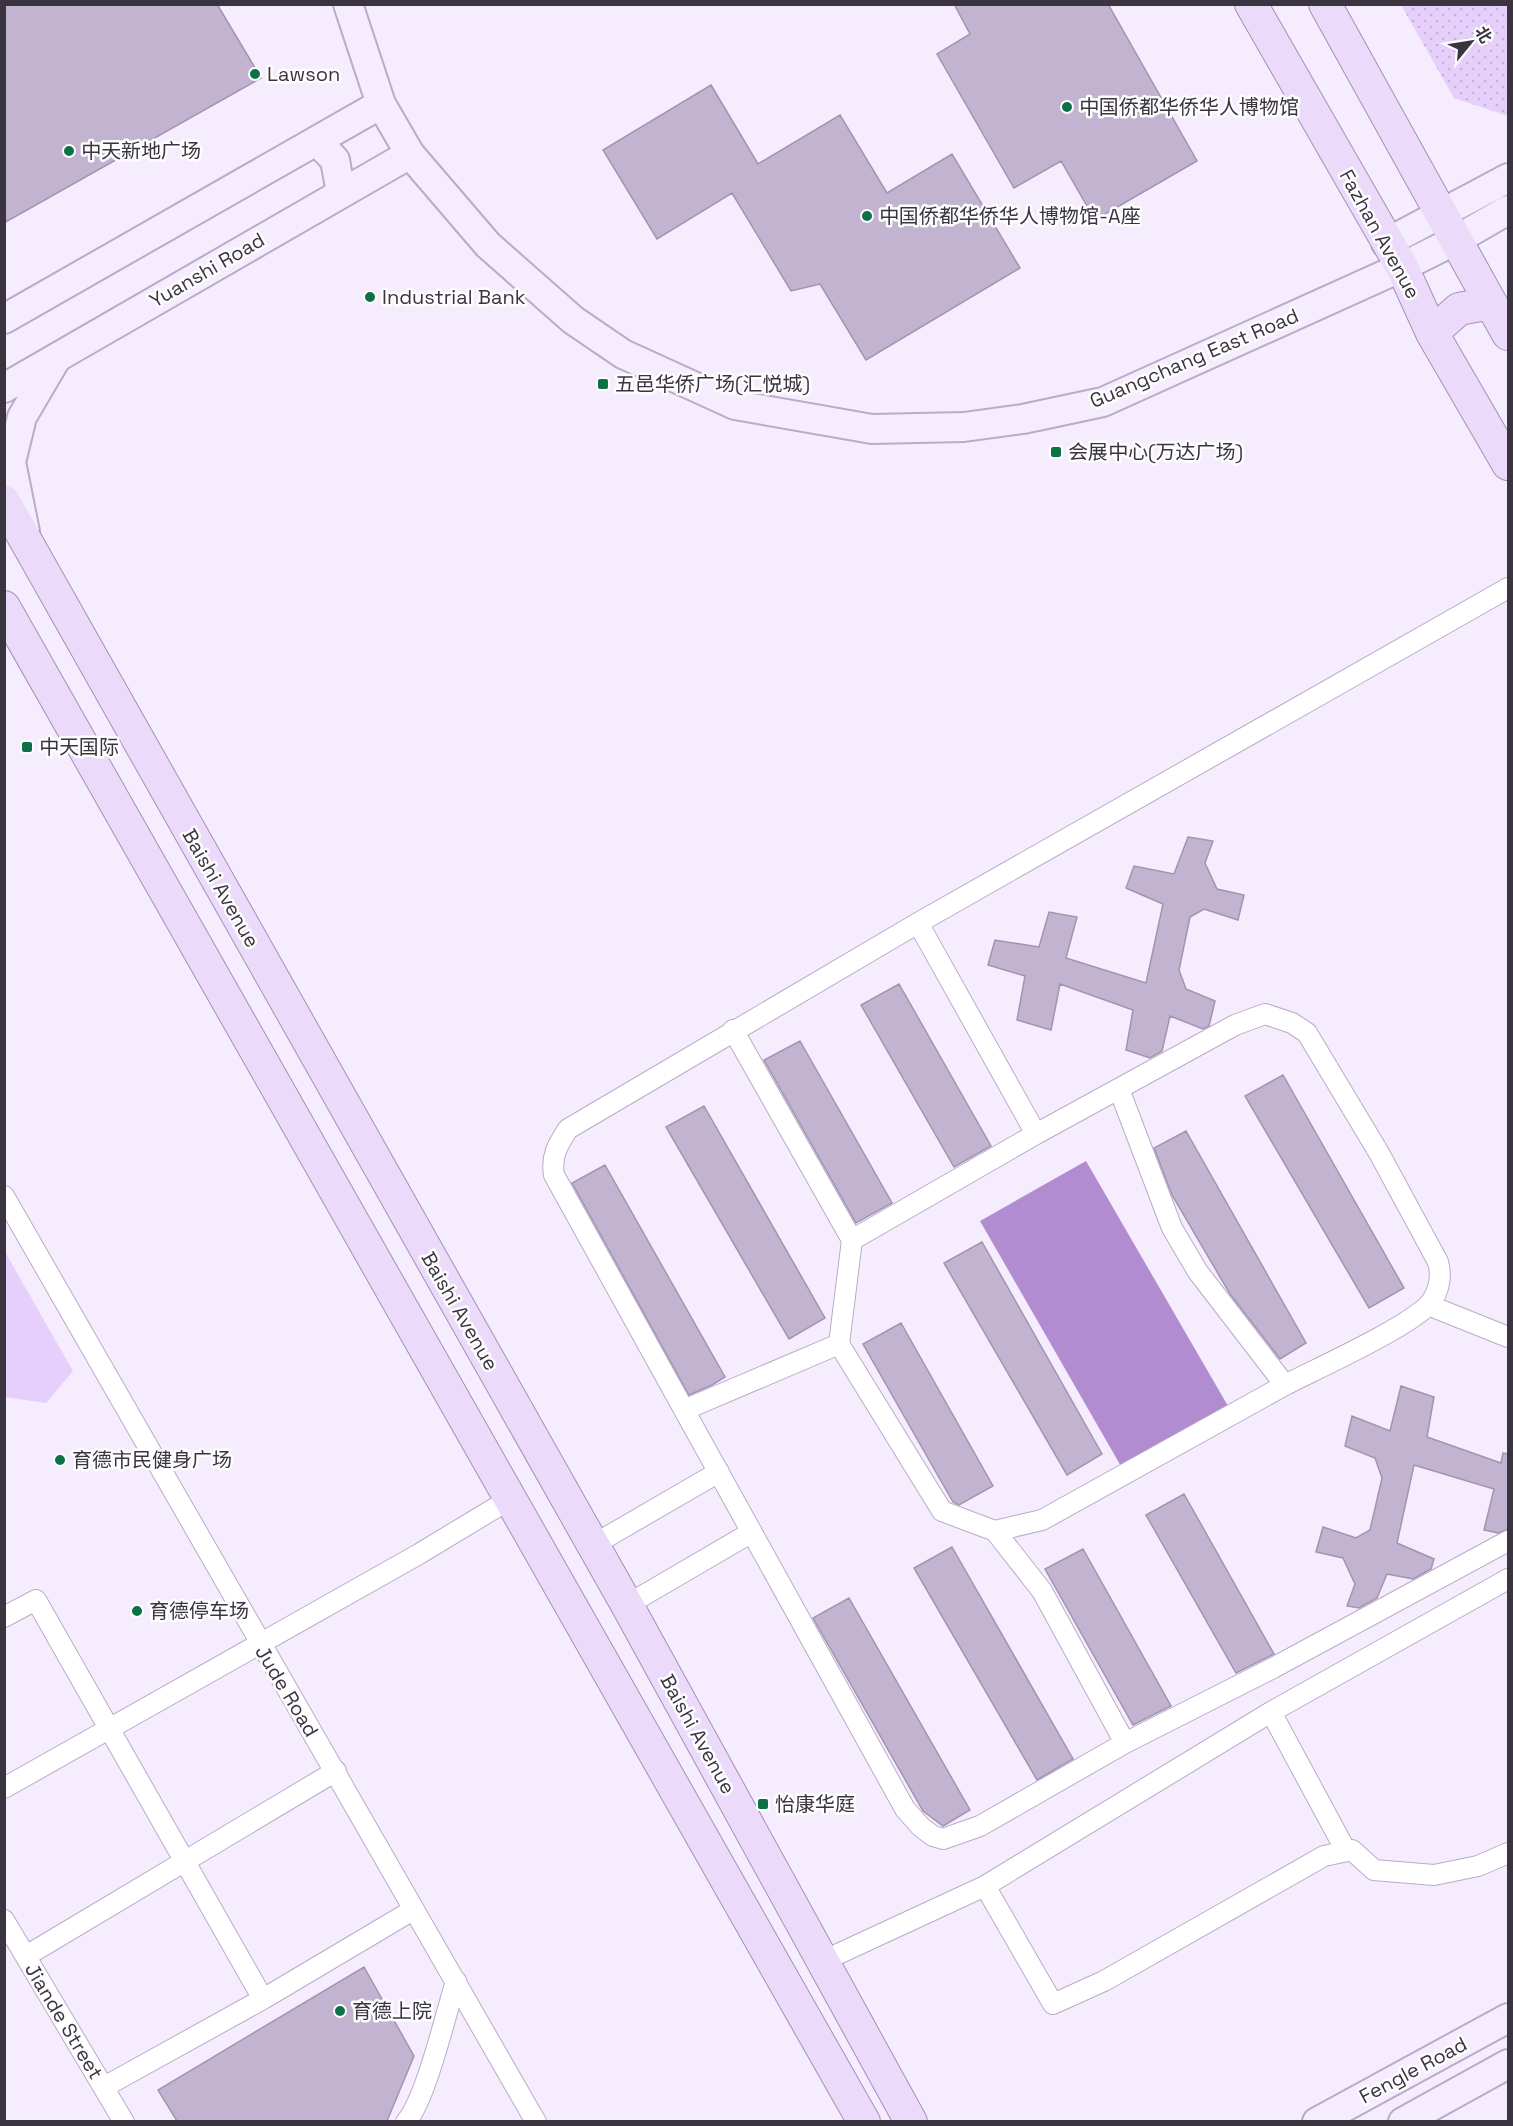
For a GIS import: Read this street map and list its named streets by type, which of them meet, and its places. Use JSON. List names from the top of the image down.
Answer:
{
  "streets": {
    "main road": [
      "Fazhan Avenue",
      "Yuanshi Road",
      "Guangchang East Road",
      "Baishi Avenue",
      "Fengle Road"
    ],
    "street": ["Jude Road", "Jiande Street"]
  },
  "crossings": [
    ["Fazhan Avenue", "Guangchang East Road"],
    ["Yuanshi Road", "Guangchang East Road"]
  ],
  "places": {
    "other": [
      "Lawson",
      "中国侨都华侨华人博物馆",
      "中天新地广场",
      "中国侨都华侨华人博物馆-A座",
      "Industrial Bank",
      "育德市民健身广场",
      "育德停车场",
      "育德上院"
    ],
    "transit": [
      "五邑华侨广场(汇悦城)",
      "会展中心(万达广场)",
      "中天国际",
      "怡康华庭"
    ]
  },
  "north": "top right"
}
